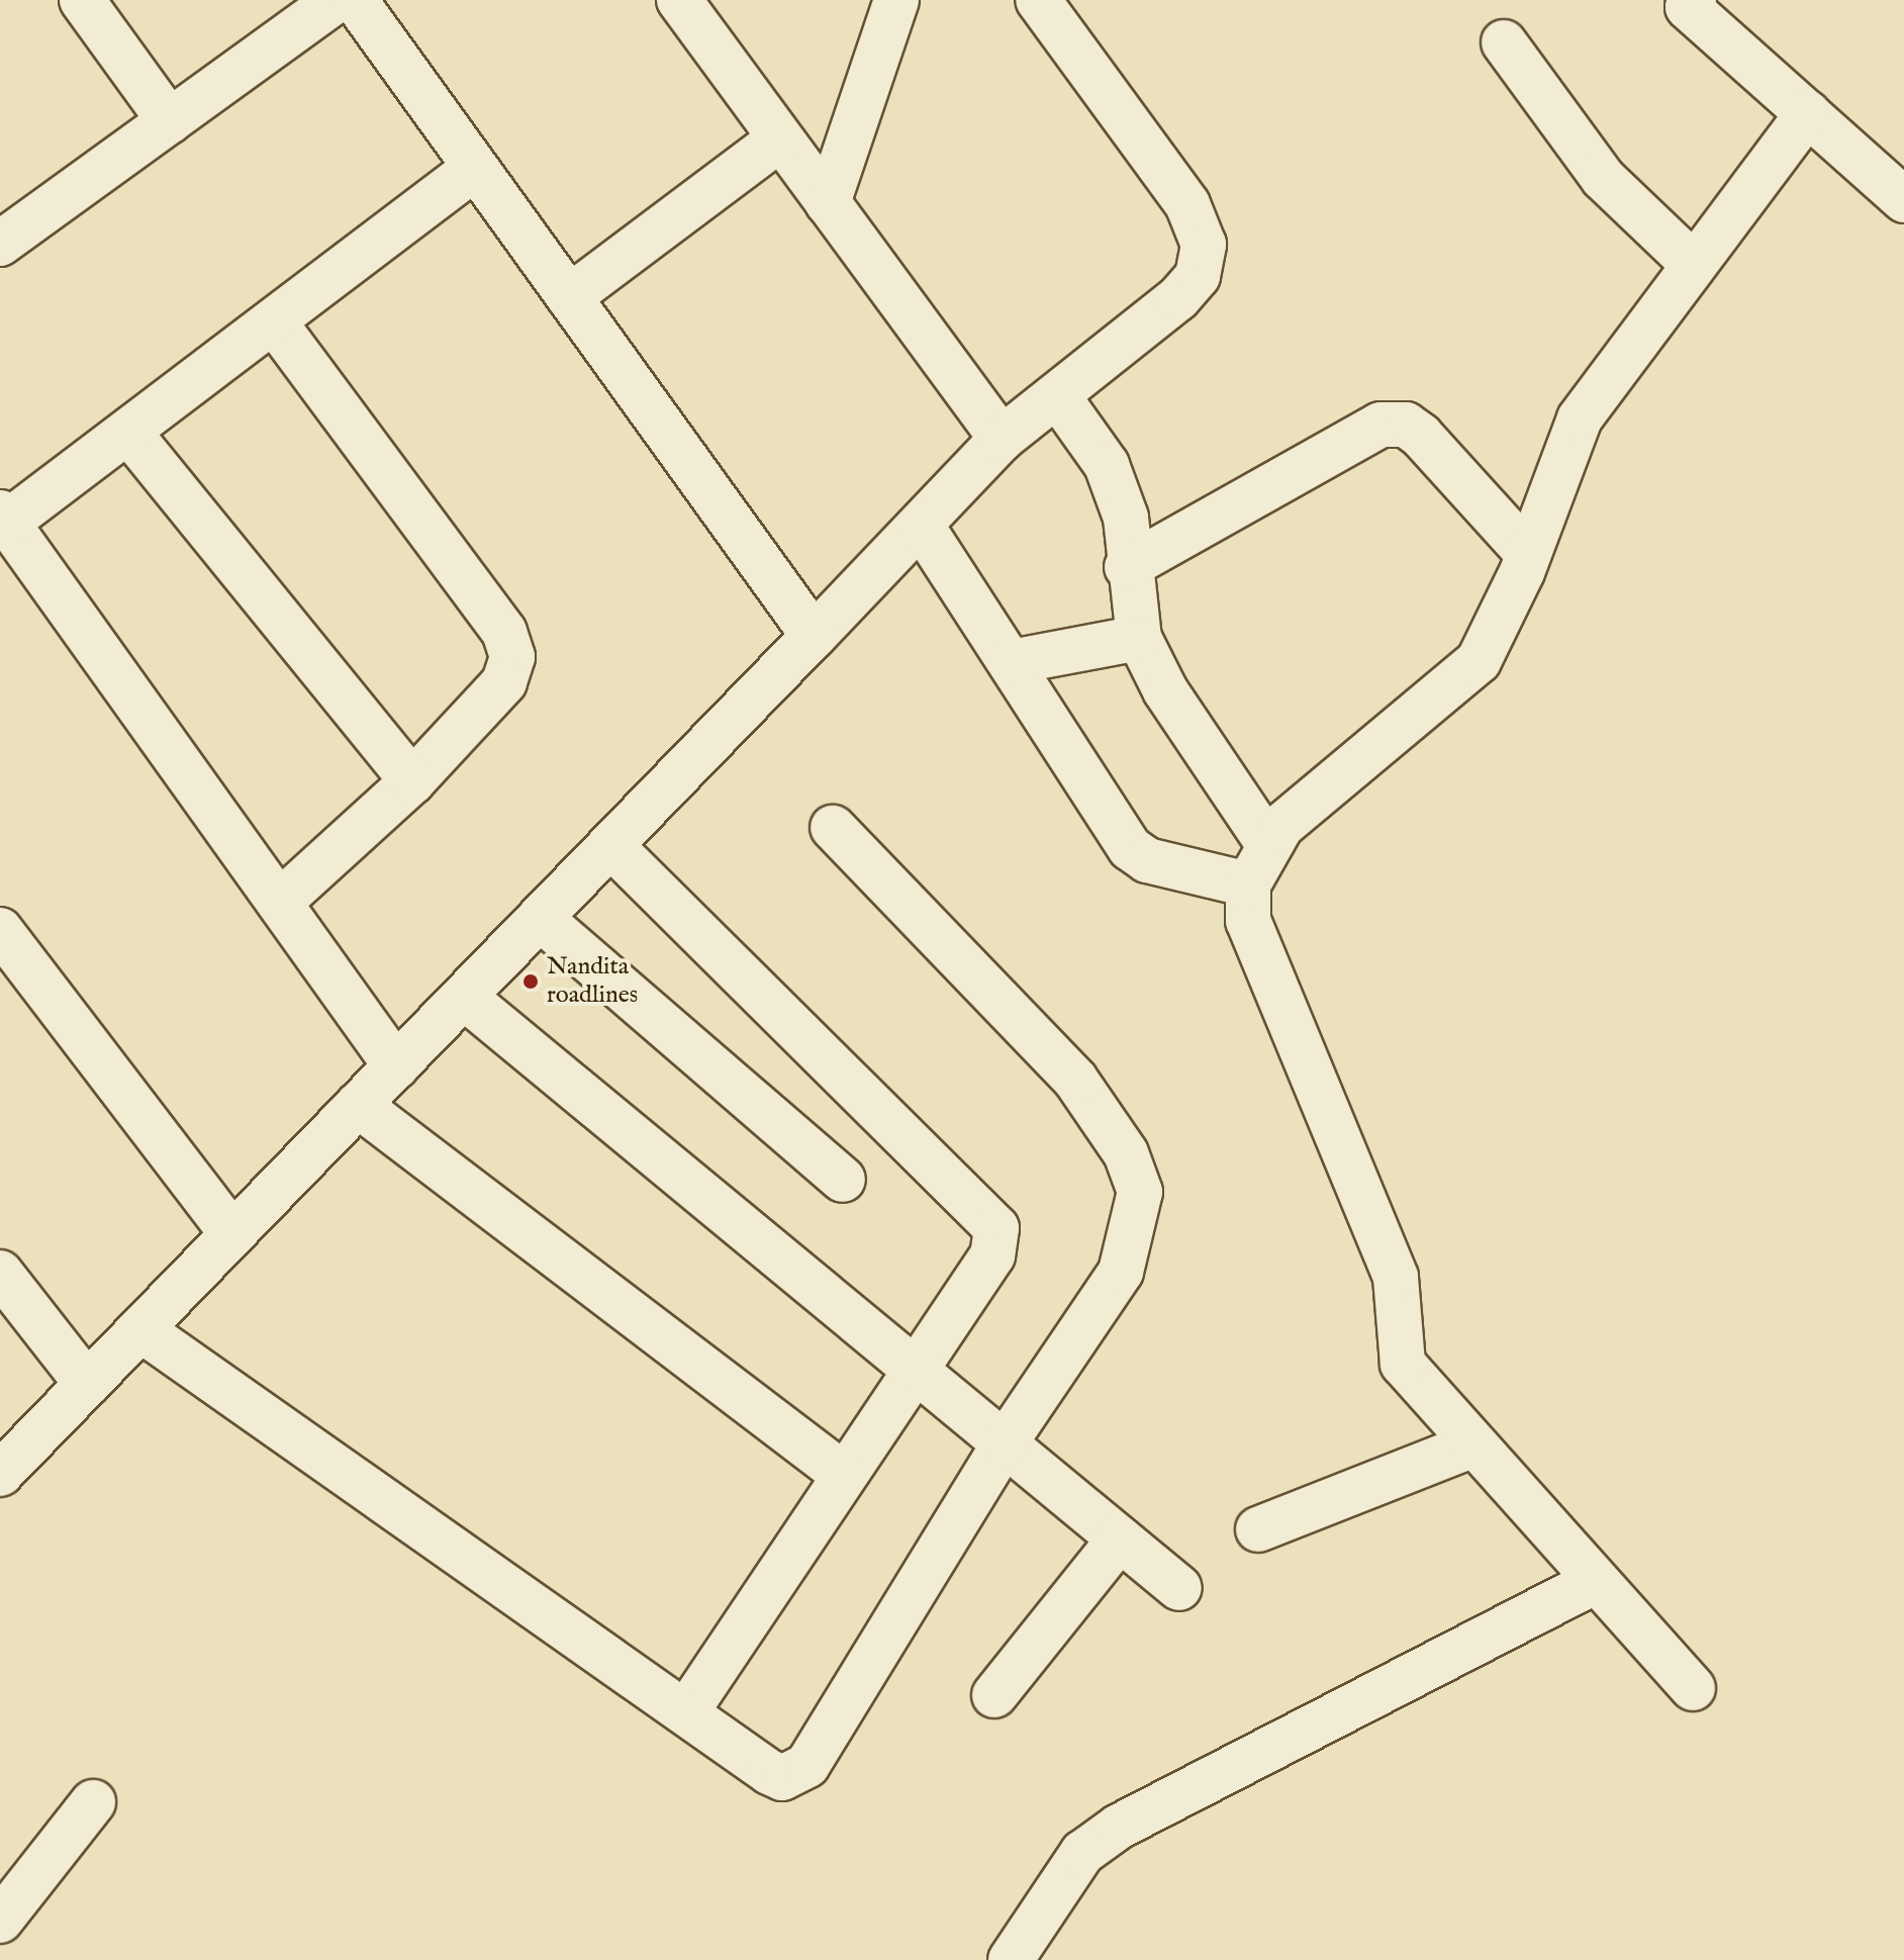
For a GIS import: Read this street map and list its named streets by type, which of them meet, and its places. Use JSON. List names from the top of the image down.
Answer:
{
  "places": ["Nandita roadlines"]
}
